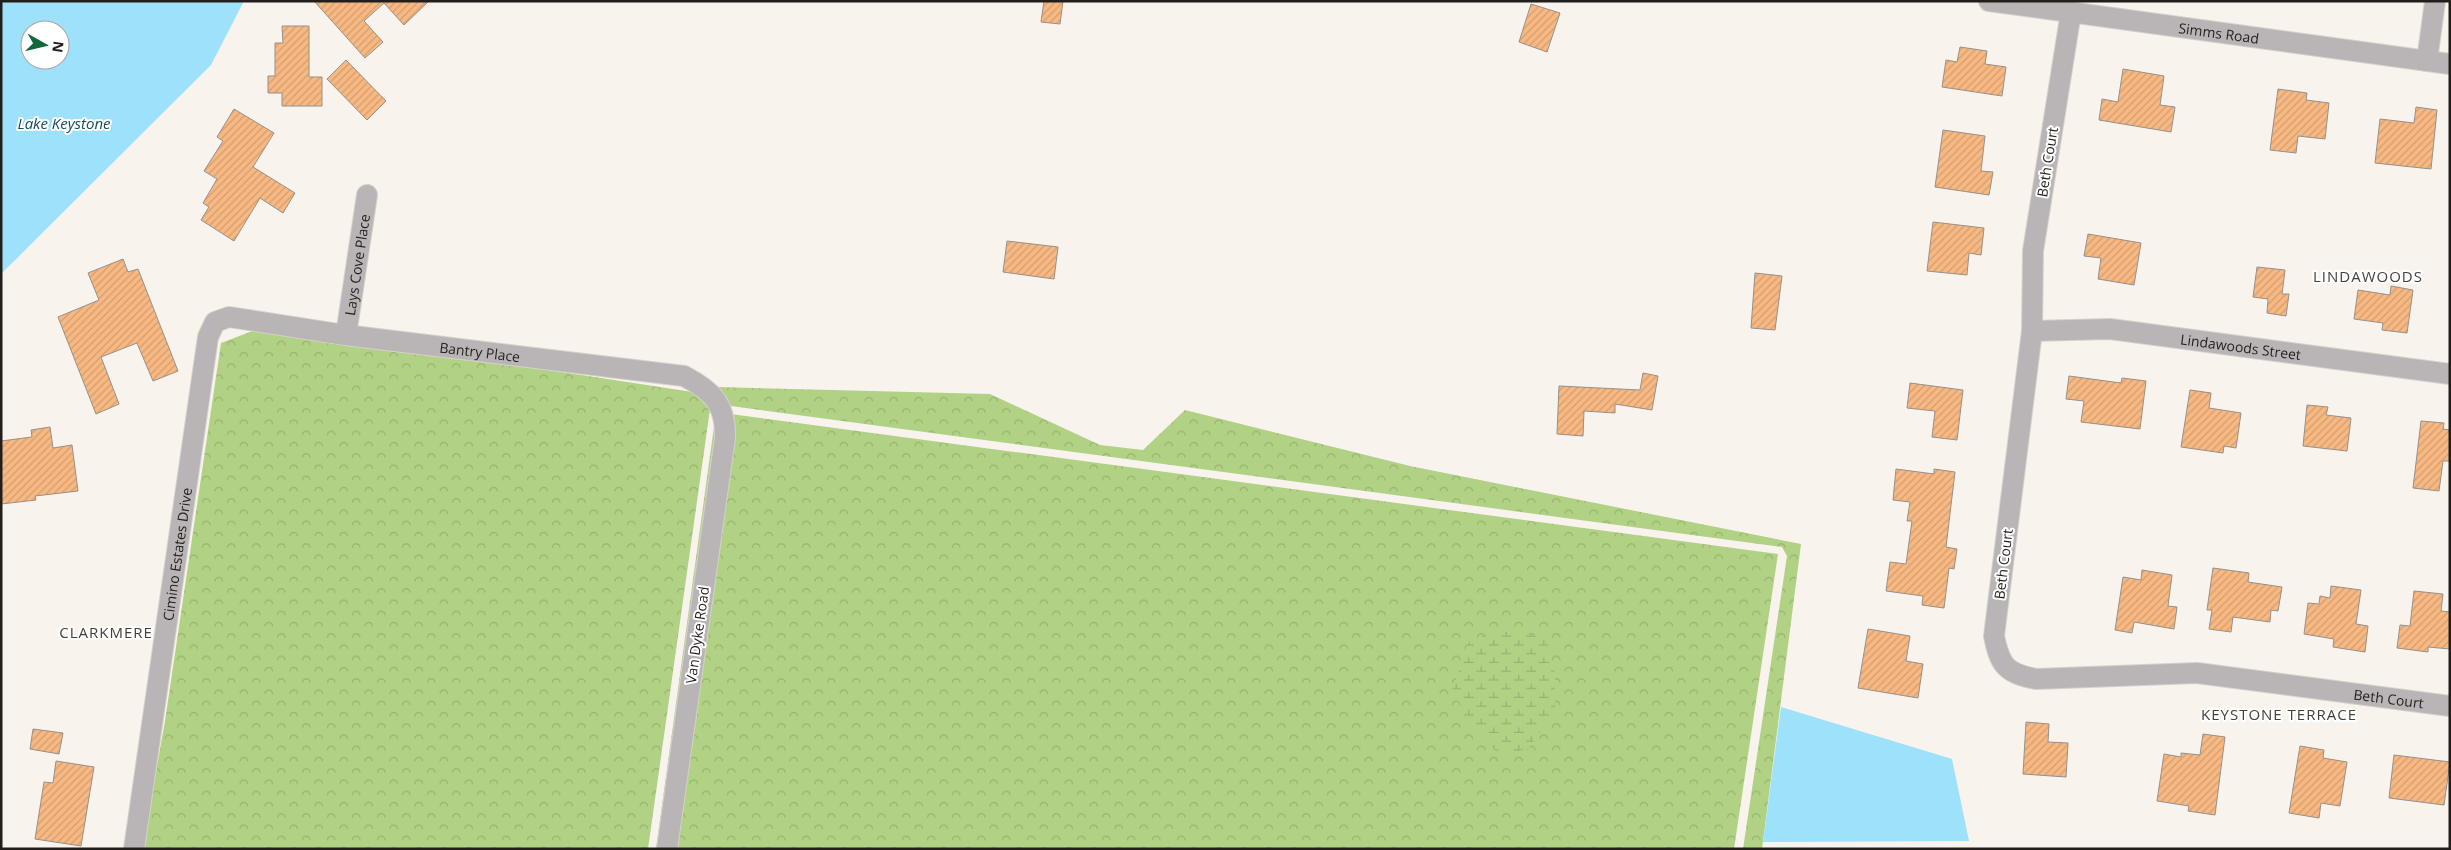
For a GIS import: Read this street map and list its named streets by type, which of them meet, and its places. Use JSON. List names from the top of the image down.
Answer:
{
  "streets": {
    "street": [
      "Simms Road",
      "Beth Court",
      "Lays Cove Place",
      "Lindawoods Street",
      "Bantry Place",
      "Cimino Estates Drive",
      "Van Dyke Road"
    ]
  },
  "crossings": [
    ["Simms Road", "Beth Court"],
    ["Beth Court", "Lindawoods Street"],
    ["Lays Cove Place", "Bantry Place"],
    ["Bantry Place", "Cimino Estates Drive"],
    ["Bantry Place", "Van Dyke Road"]
  ],
  "districts": ["LINDAWOODS", "CLARKMERE", "KEYSTONE TERRACE"],
  "water": ["Lake Keystone"],
  "north": "right"
}
